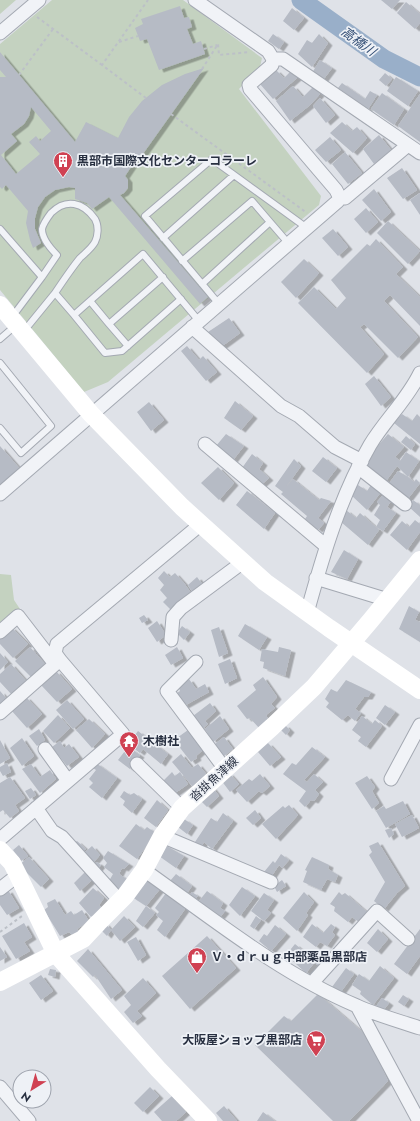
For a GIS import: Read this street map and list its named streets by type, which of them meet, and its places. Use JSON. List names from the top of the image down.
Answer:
{
  "streets": {
    "street": ["沓掛魚津線"]
  },
  "water": ["高橋川"],
  "places": {
    "building": ["黒部市国際文化センターコラーレ"],
    "temple": ["木樹社"],
    "shop": ["Ｖ・ｄｒｕｇ中部薬品黒部店"],
    "supermarket": ["大阪屋ショップ黒部店"]
  },
  "north": "bottom left"
}
